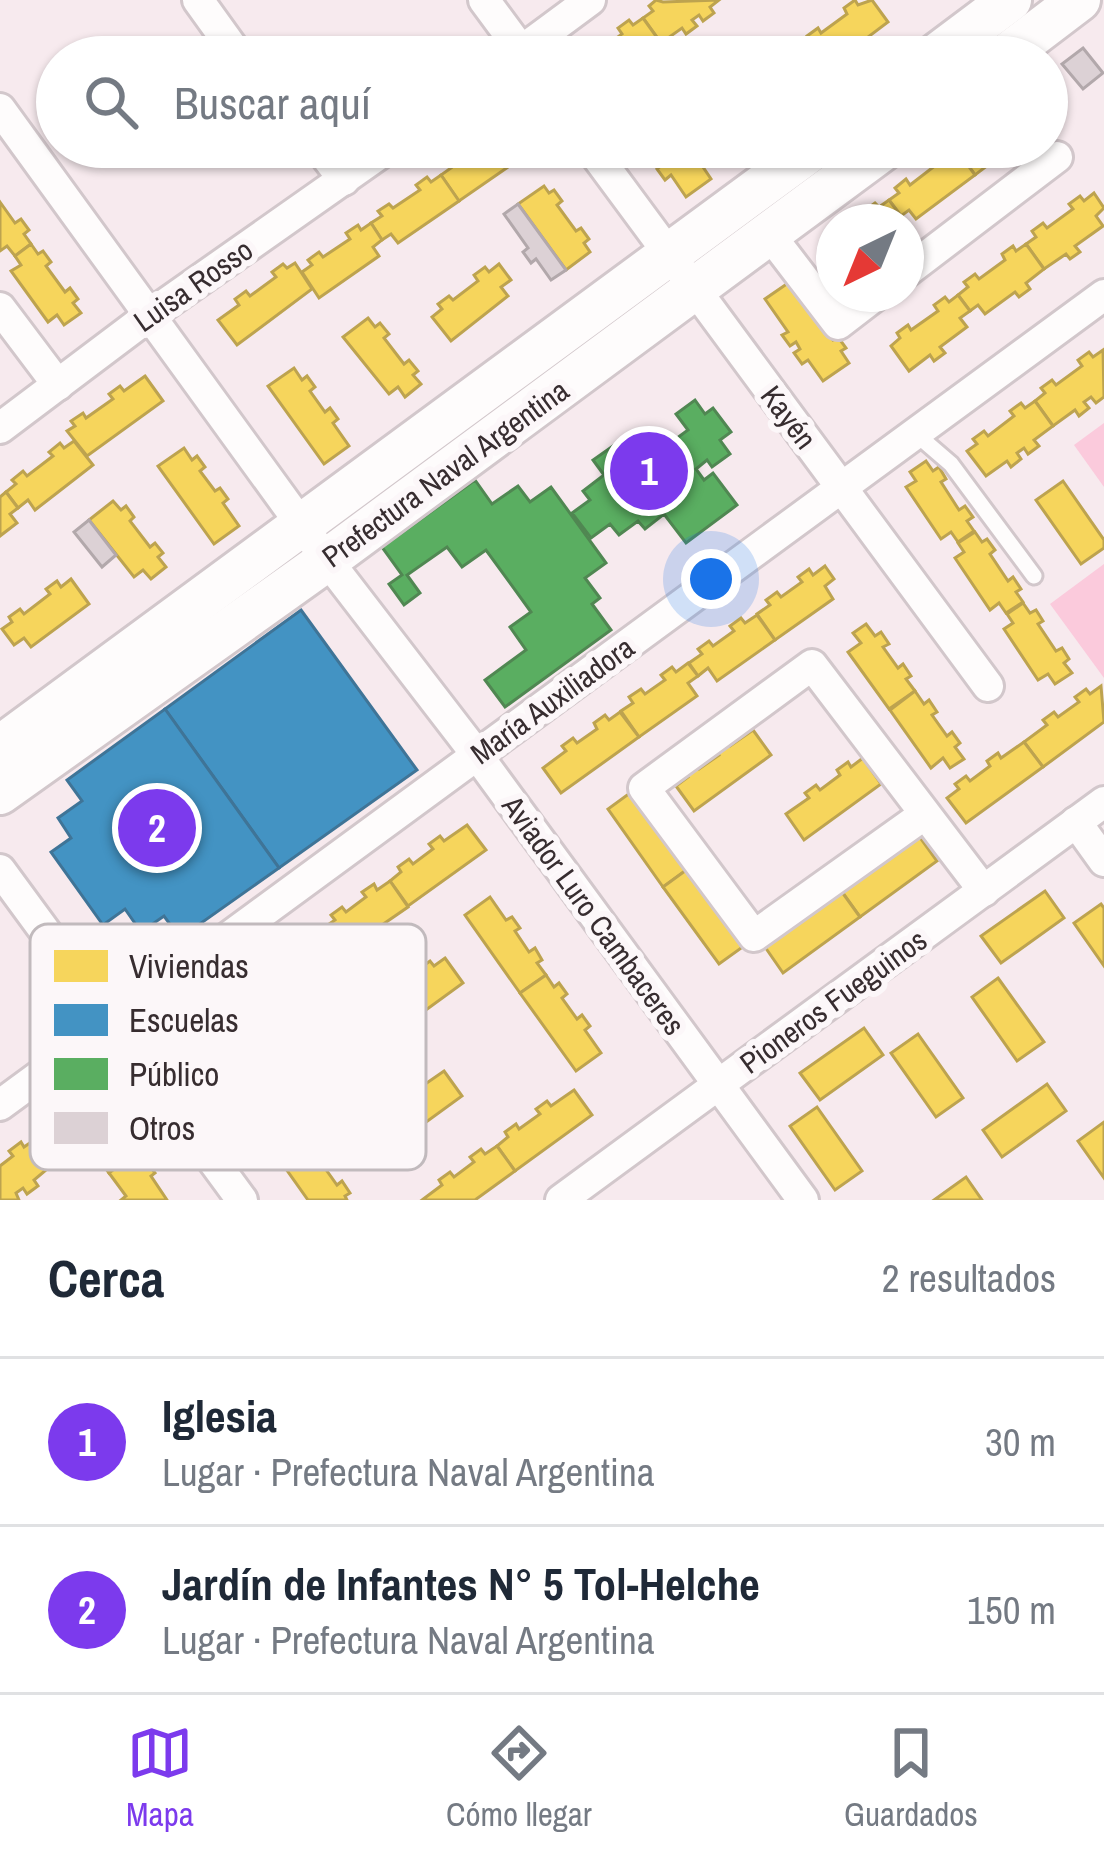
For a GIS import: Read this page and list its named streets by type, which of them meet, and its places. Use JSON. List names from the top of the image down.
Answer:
{
  "streets": {
    "main road": ["Prefectura Naval Argentina"],
    "street": [
      "Luisa Rosso",
      "Kayén",
      "María Auxiliadora",
      "Aviador Luro Cambaceres",
      "Pioneros Fueguinos"
    ]
  },
  "crossings": [
    ["Luisa Rosso", "Aviador Luro Cambaceres"],
    ["Kayén", "Prefectura Naval Argentina"],
    ["Kayén", "María Auxiliadora"],
    ["Prefectura Naval Argentina", "Aviador Luro Cambaceres"],
    ["María Auxiliadora", "Aviador Luro Cambaceres"],
    ["Aviador Luro Cambaceres", "Pioneros Fueguinos"]
  ],
  "legend": [
    "Viviendas",
    "Escuelas",
    "Público",
    "Otros"
  ],
  "north": "bottom left",
  "page": {
    "search": "Buscar aquí",
    "pins": ["1", "2"],
    "heading": ["Cerca", "2 resultados"],
    "list": [
      {
        "mark": "1",
        "name": "Iglesia",
        "note": "Lugar · Prefectura Naval Argentina",
        "value": "30 m"
      },
      {
        "mark": "2",
        "name": "Jardín de Infantes N° 5 Tol-Helche",
        "note": "Lugar · Prefectura Naval Argentina",
        "value": "150 m"
      }
    ],
    "nav": ["Mapa", "Cómo llegar", "Guardados"]
  }
}
